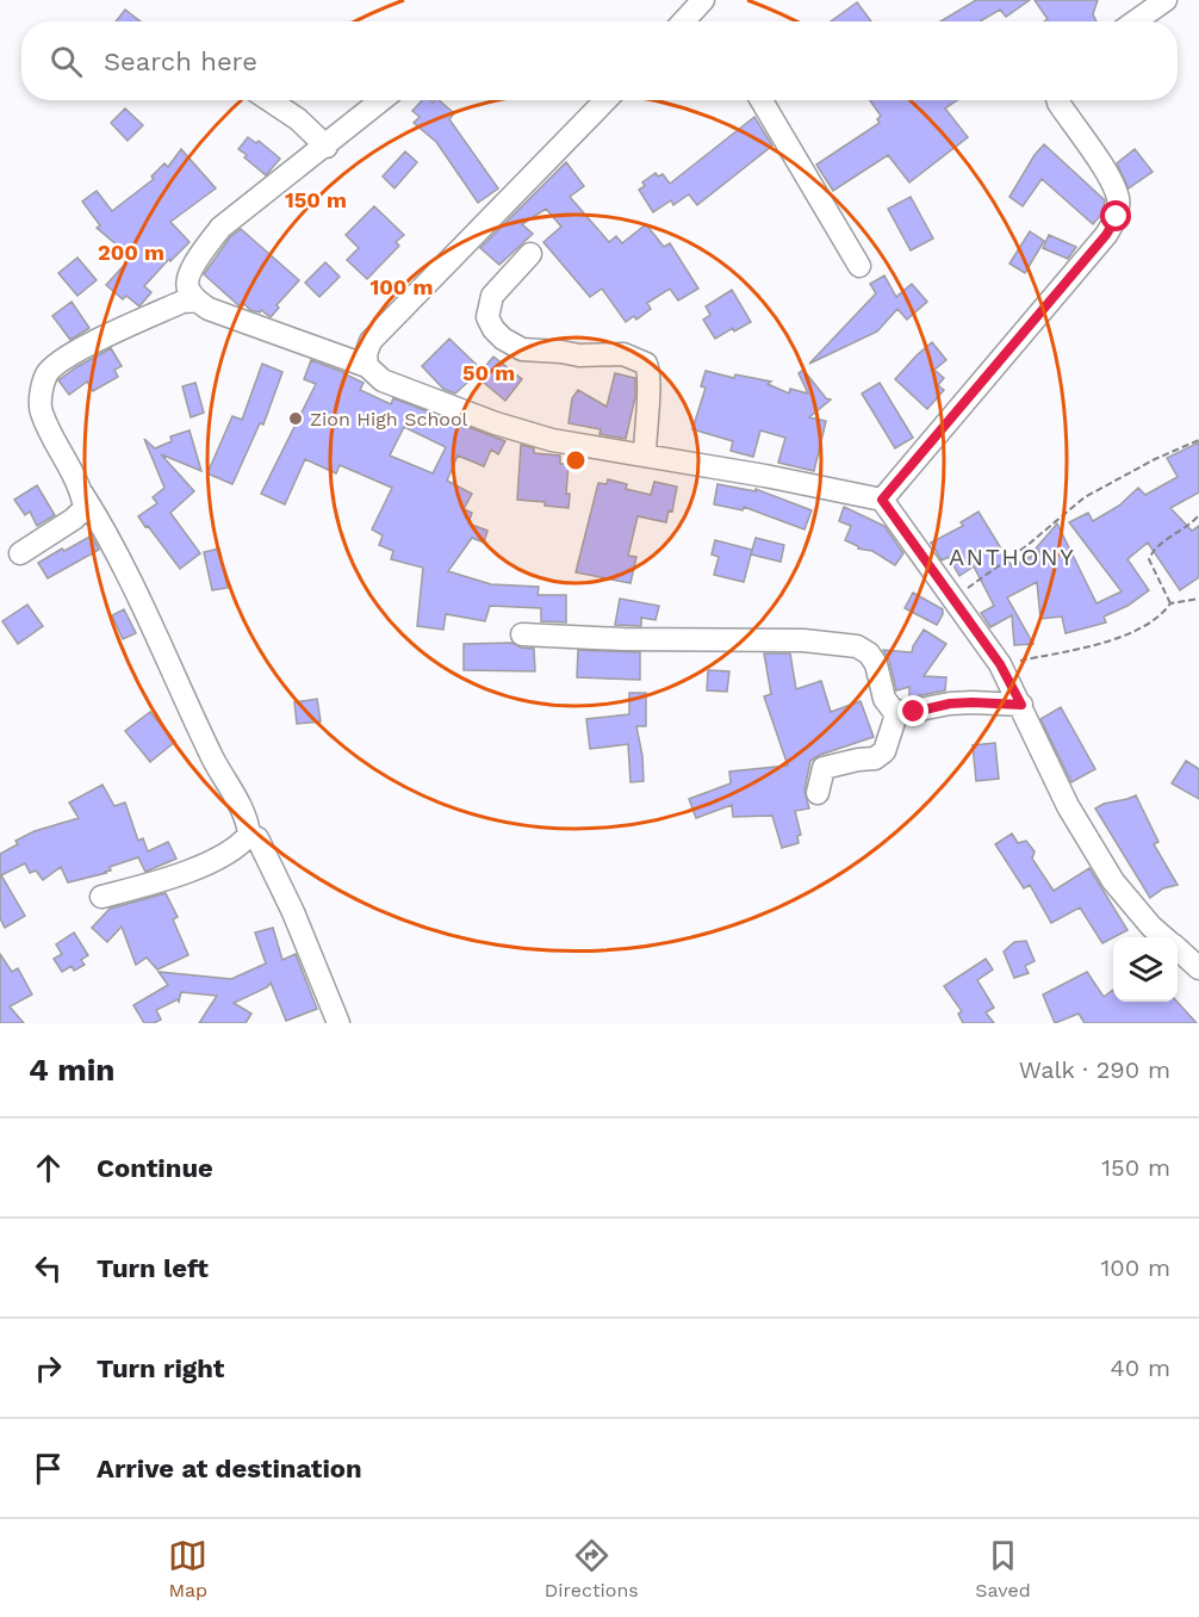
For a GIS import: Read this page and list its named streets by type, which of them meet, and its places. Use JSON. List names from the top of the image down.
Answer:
{
  "districts": ["ANTHONY"],
  "places": ["Zion High School"],
  "page": {
    "search": "Search here",
    "heading": ["4 min", "Walk · 290 m"],
    "list": [
      ["Continue", "150 m"],
      ["Turn left", "100 m"],
      ["Turn right", "40 m"],
      "Arrive at destination"
    ],
    "nav": ["Map", "Directions", "Saved"]
  },
  "rings": [
    "150 m",
    "200 m",
    "100 m",
    "50 m"
  ]
}
